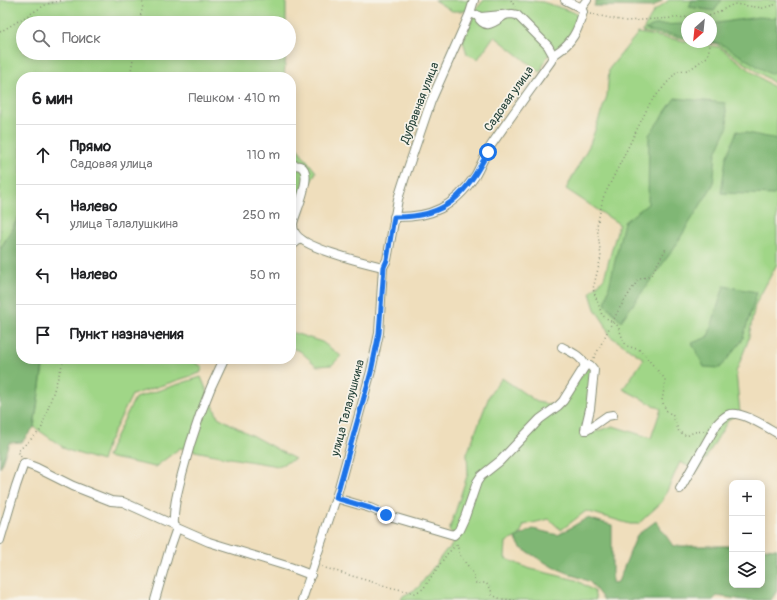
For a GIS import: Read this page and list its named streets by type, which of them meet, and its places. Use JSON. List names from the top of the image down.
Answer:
{
  "streets": {
    "street": ["Садовая улица", "Дубравная улица", "улица Талалушкина"]
  },
  "crossings": [
    ["Садовая улица", "Дубравная улица"],
    ["Садовая улица", "улица Талалушкина"],
    ["Дубравная улица", "улица Талалушкина"]
  ],
  "north": "bottom left",
  "page": {
    "search": "Поиск",
    "heading": ["6 мин", "Пешком · 410 m"],
    "list": [
      ["Прямо", "Садовая улица", "110 m"],
      ["Налево", "улица Талалушкина", "250 m"],
      ["Налево", "50 m"],
      "Пункт назначения"
    ],
    "map_buttons": ["+", "−"]
  }
}
